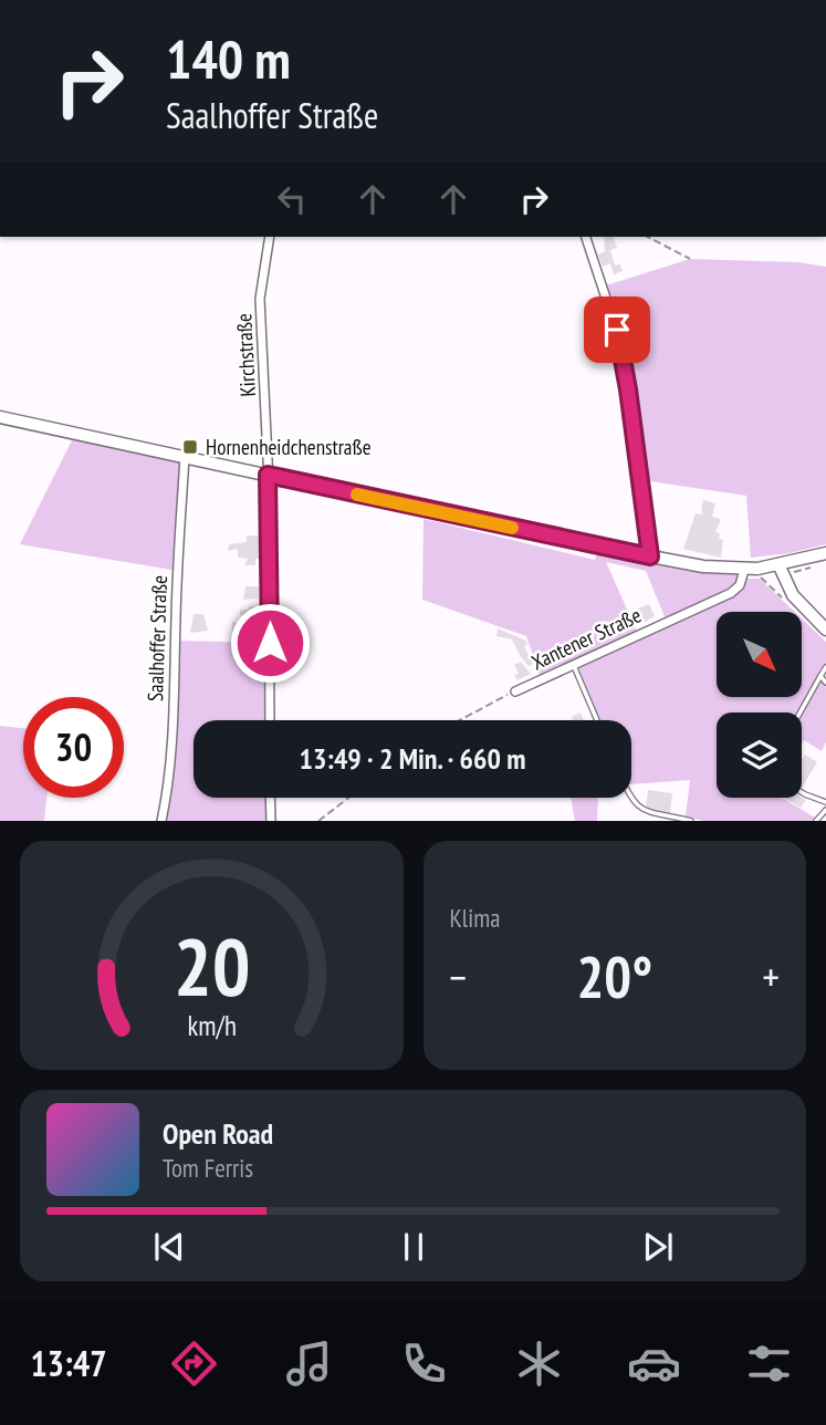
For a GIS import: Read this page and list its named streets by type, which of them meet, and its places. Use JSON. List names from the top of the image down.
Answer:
{
  "streets": {
    "street": ["Kirchstraße", "Saalhoffer Straße", "Xantener Straße"]
  },
  "places": {
    "transit": ["Hornenheidchenstraße"]
  },
  "north": "bottom right",
  "page": {
    "turn": ["140 m", "Saalhoffer Straße"],
    "limit": "30",
    "trip": "13:49 · 2 Min. · 660 m",
    "tile": "Klima",
    "heat": ["−", "20°", "+"],
    "song": ["Open Road", "Tom Ferris"],
    "tabs": "13:47",
    "gauge": ["20", "km/h"]
  }
}
